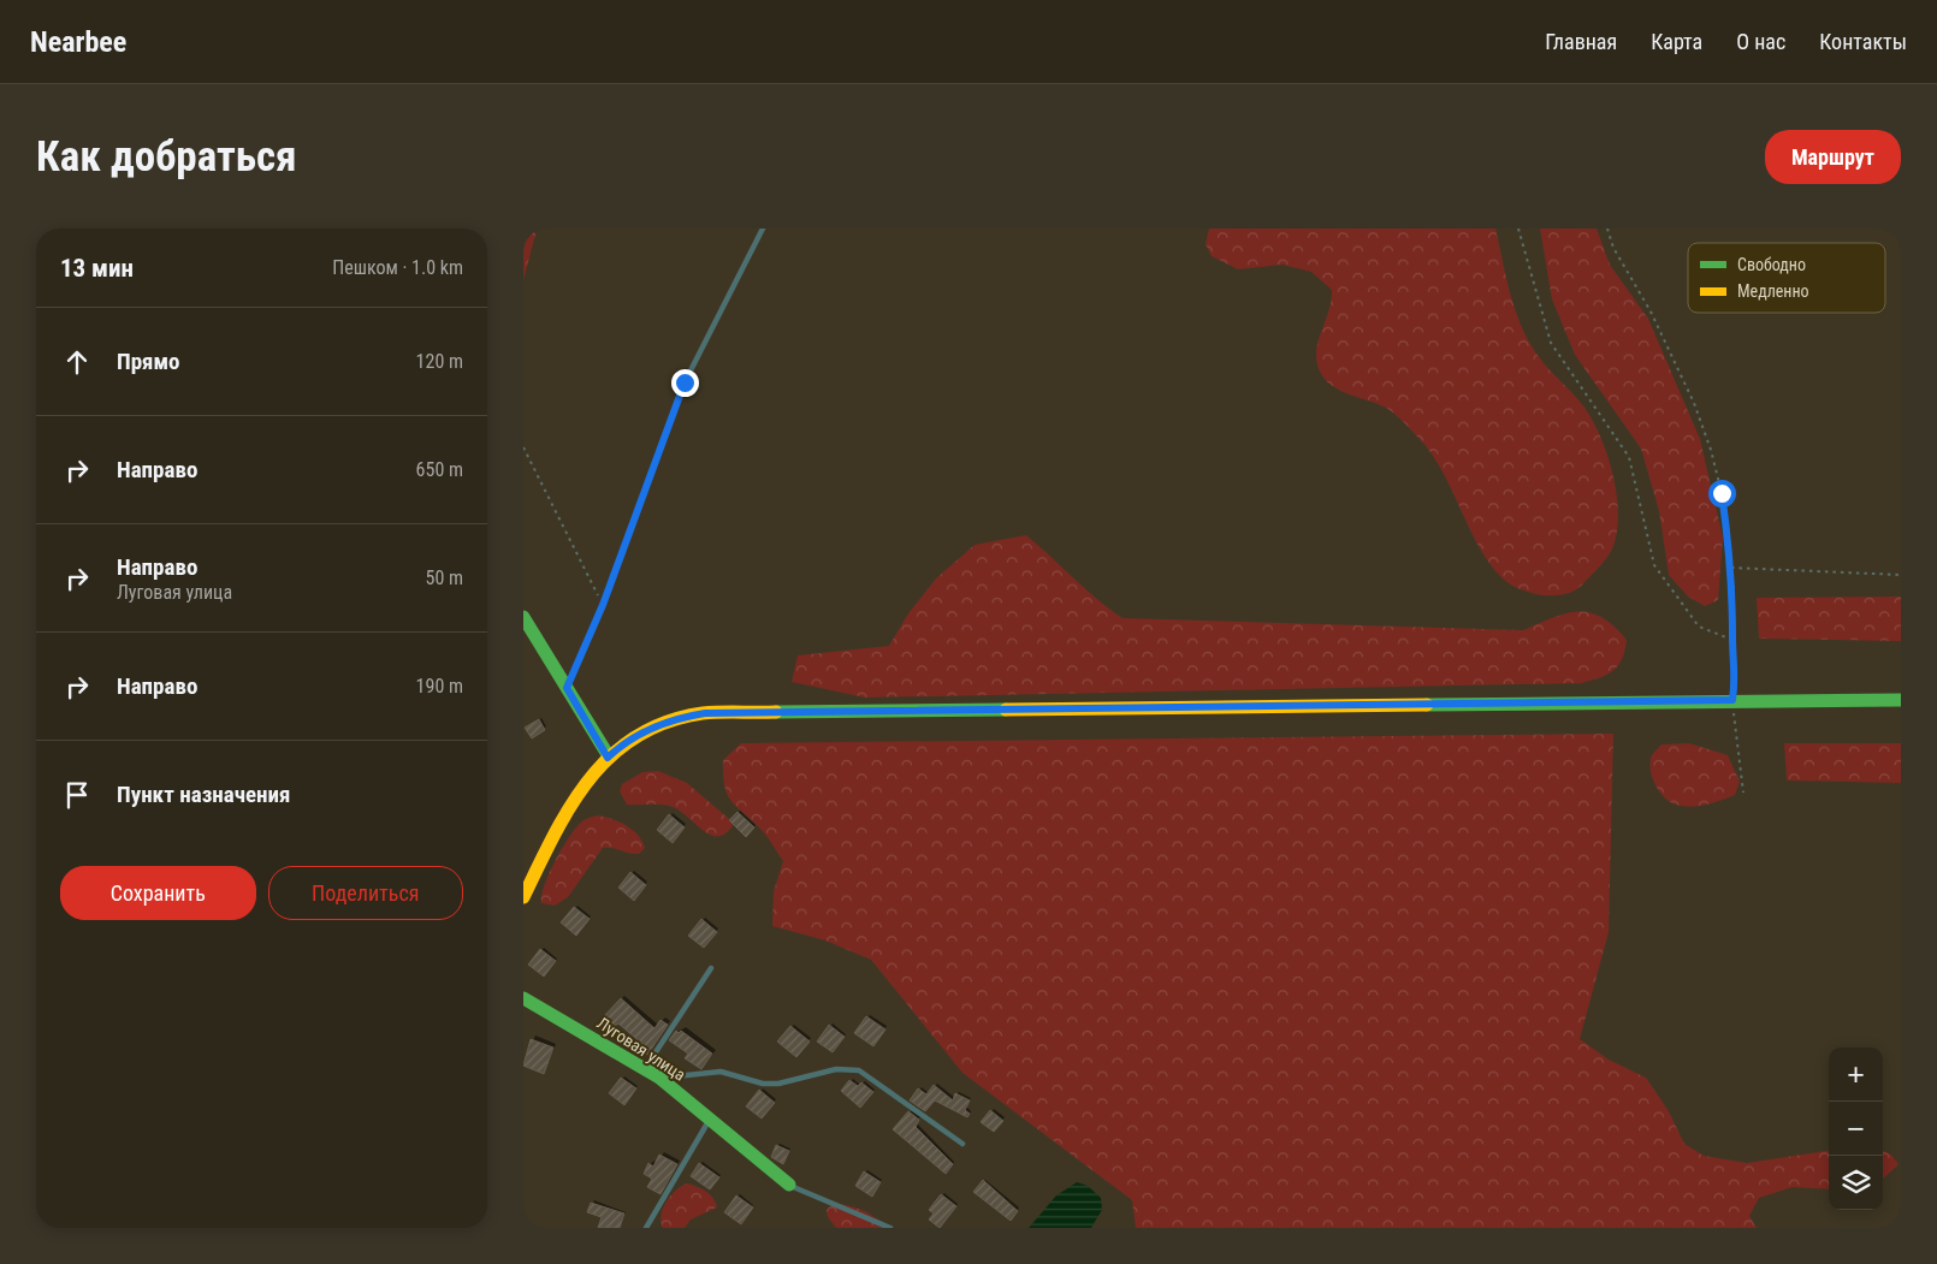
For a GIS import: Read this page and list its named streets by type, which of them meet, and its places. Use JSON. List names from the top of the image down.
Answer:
{
  "streets": {
    "street": ["Луговая улица"]
  },
  "legend": ["Свободно", "Медленно"],
  "page": {
    "header": "Nearbee",
    "nav": [
      "Главная",
      "Карта",
      "О нас",
      "Контакты"
    ],
    "buttons": [
      "Маршрут",
      ["Сохранить", "Поделиться"]
    ],
    "title": "Как добраться",
    "heading": ["13 мин", "Пешком · 1.0 km"],
    "list": [
      ["Прямо", "120 m"],
      ["Направо", "650 m"],
      ["Направо", "Луговая улица", "50 m"],
      ["Направо", "190 m"],
      "Пункт назначения"
    ],
    "map_buttons": ["+", "−"]
  }
}
